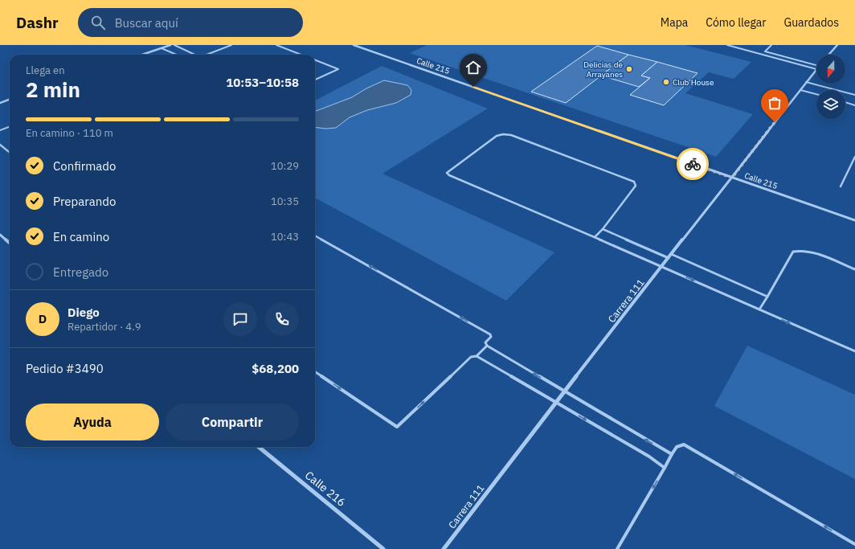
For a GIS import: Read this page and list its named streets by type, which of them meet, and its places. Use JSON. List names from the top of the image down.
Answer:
{
  "streets": {
    "street": ["Calle 215", "Carrera 111", "Calle 216"]
  },
  "crossings": [
    ["Calle 215", "Carrera 111"]
  ],
  "places": ["Delicias de Arrayanes", "Club House"],
  "north": "bottom",
  "page": {
    "header": "Dashr",
    "search": "Buscar aquí",
    "nav": ["Mapa", "Cómo llegar", "Guardados"],
    "heading": ["2 min", "Llega en", "10:53–10:58"],
    "panel": [
      "Diego",
      "Repartidor · 4.9",
      "Pedido #3490",
      "$68,200"
    ],
    "bar": "En camino · 110 m",
    "list": [
      ["Confirmado", "10:29"],
      ["Preparando", "10:35"],
      ["En camino", "10:43"],
      "Entregado"
    ],
    "round": "D",
    "buttons": ["Ayuda", "Compartir"]
  }
}
